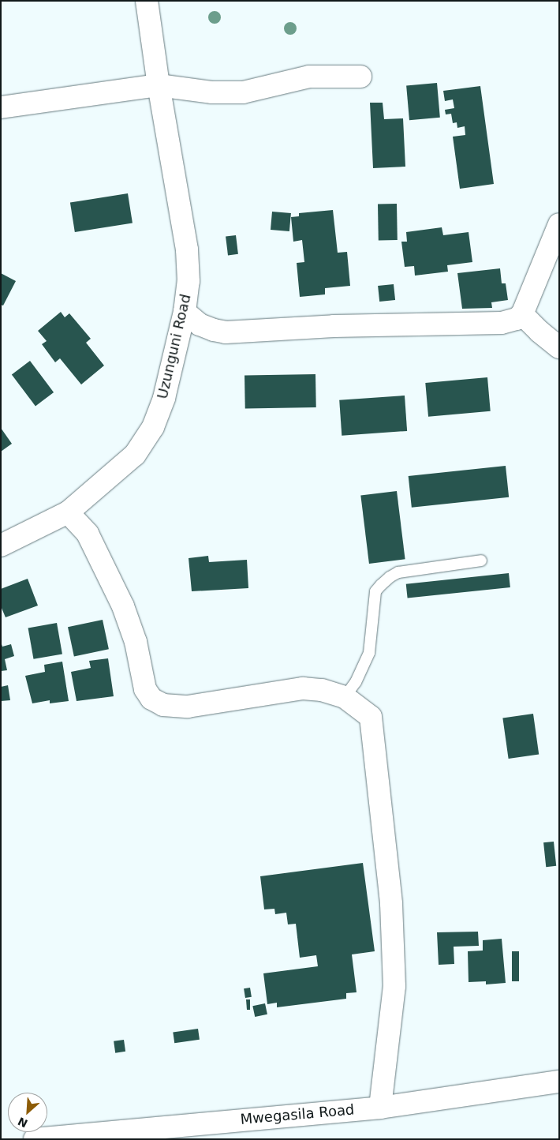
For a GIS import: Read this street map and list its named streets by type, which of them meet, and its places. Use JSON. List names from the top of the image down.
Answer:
{
  "streets": {
    "street": ["Uzunguni Road", "Mwegasila Road"]
  },
  "north": "bottom left"
}
